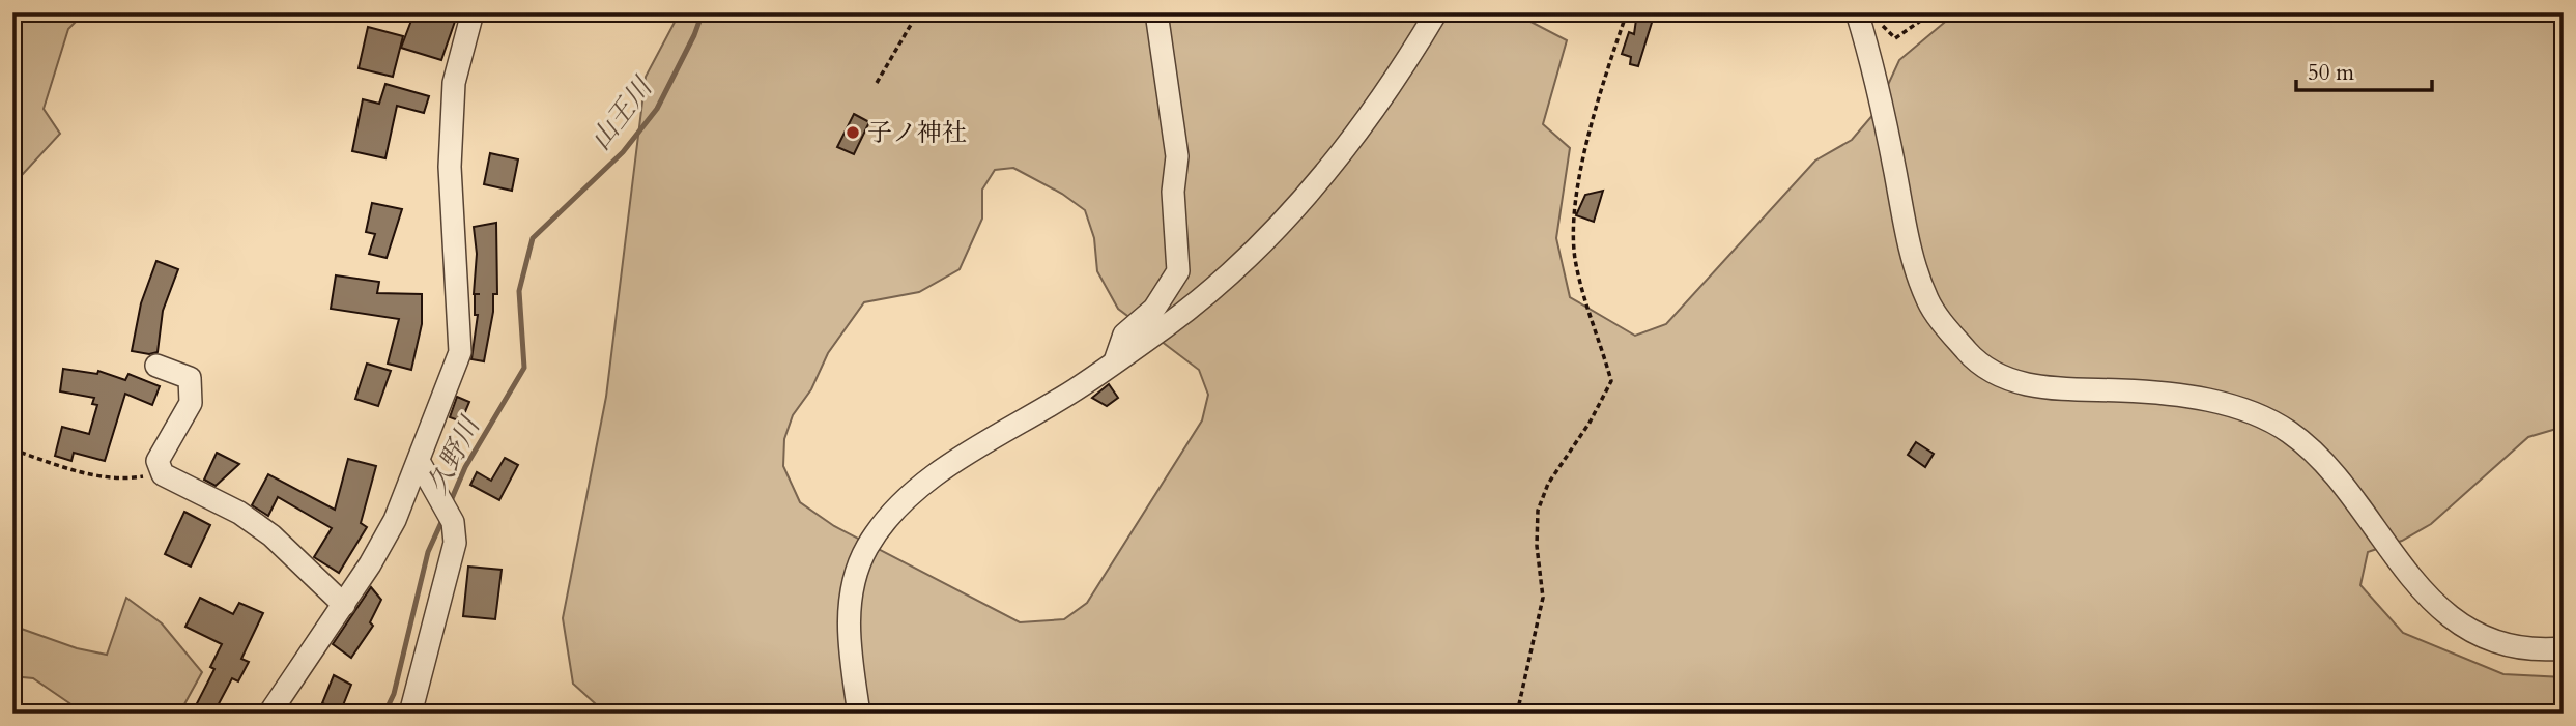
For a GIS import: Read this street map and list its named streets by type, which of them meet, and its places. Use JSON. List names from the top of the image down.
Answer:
{
  "water": ["山王川", "久野川"],
  "places": ["子ノ神社"],
  "scale_bar": "50 m"
}
